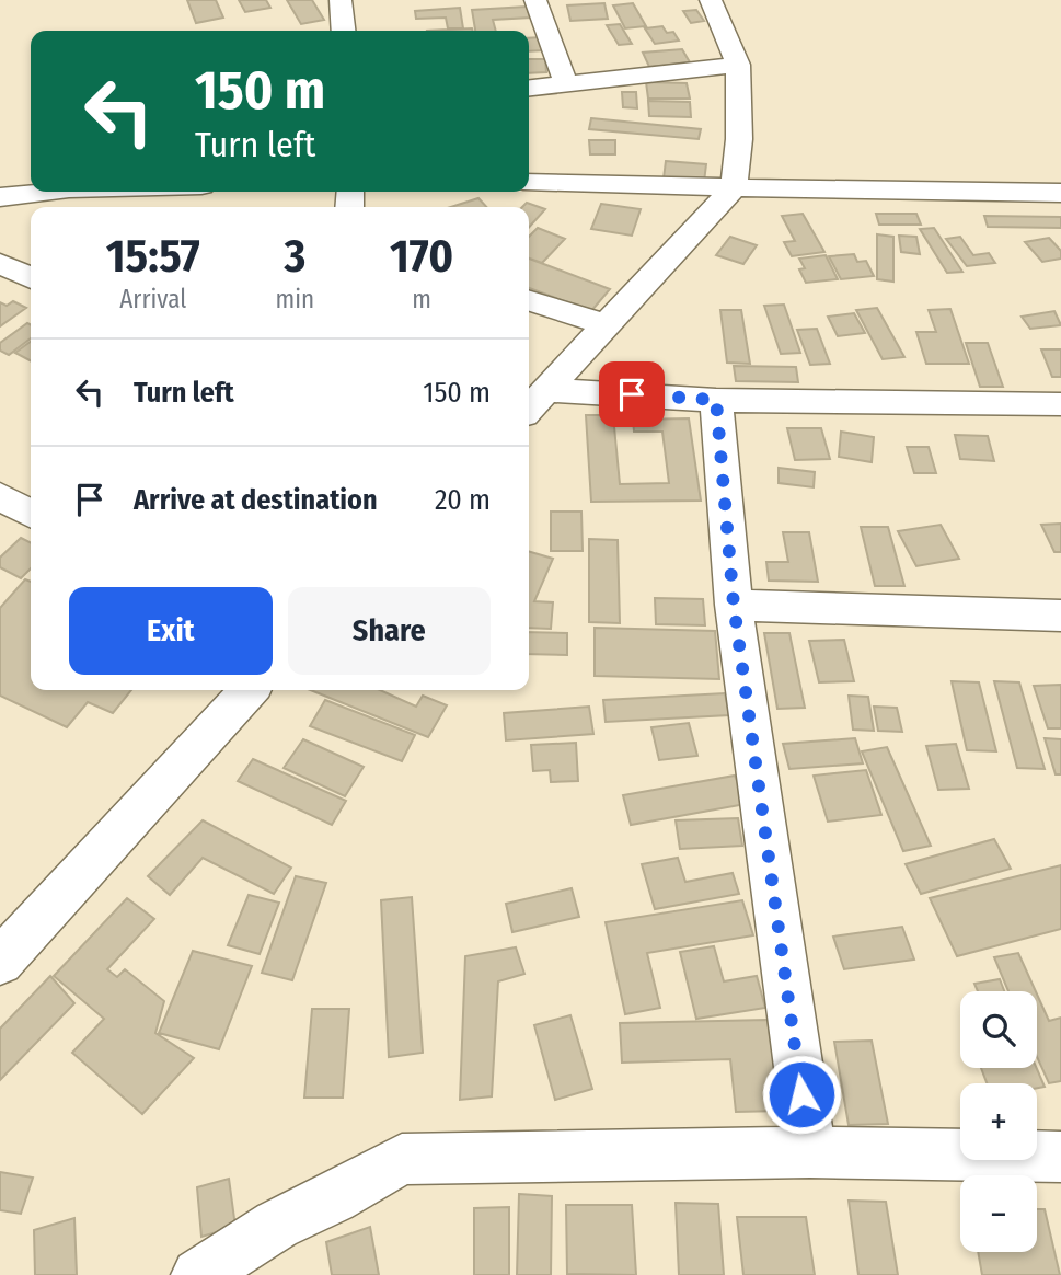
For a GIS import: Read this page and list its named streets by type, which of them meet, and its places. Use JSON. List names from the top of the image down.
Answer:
{
  "page": {
    "turn": ["150 m", "Turn left"],
    "eta": [
      "15:57",
      "Arrival",
      "3",
      "min",
      "170",
      "m"
    ],
    "list": [
      {
        "name": "Turn left",
        "value": "150 m"
      },
      {
        "name": "Arrive at destination",
        "value": "20 m"
      }
    ],
    "buttons": ["Exit", "Share"],
    "map_buttons": ["+", "−"]
  }
}
